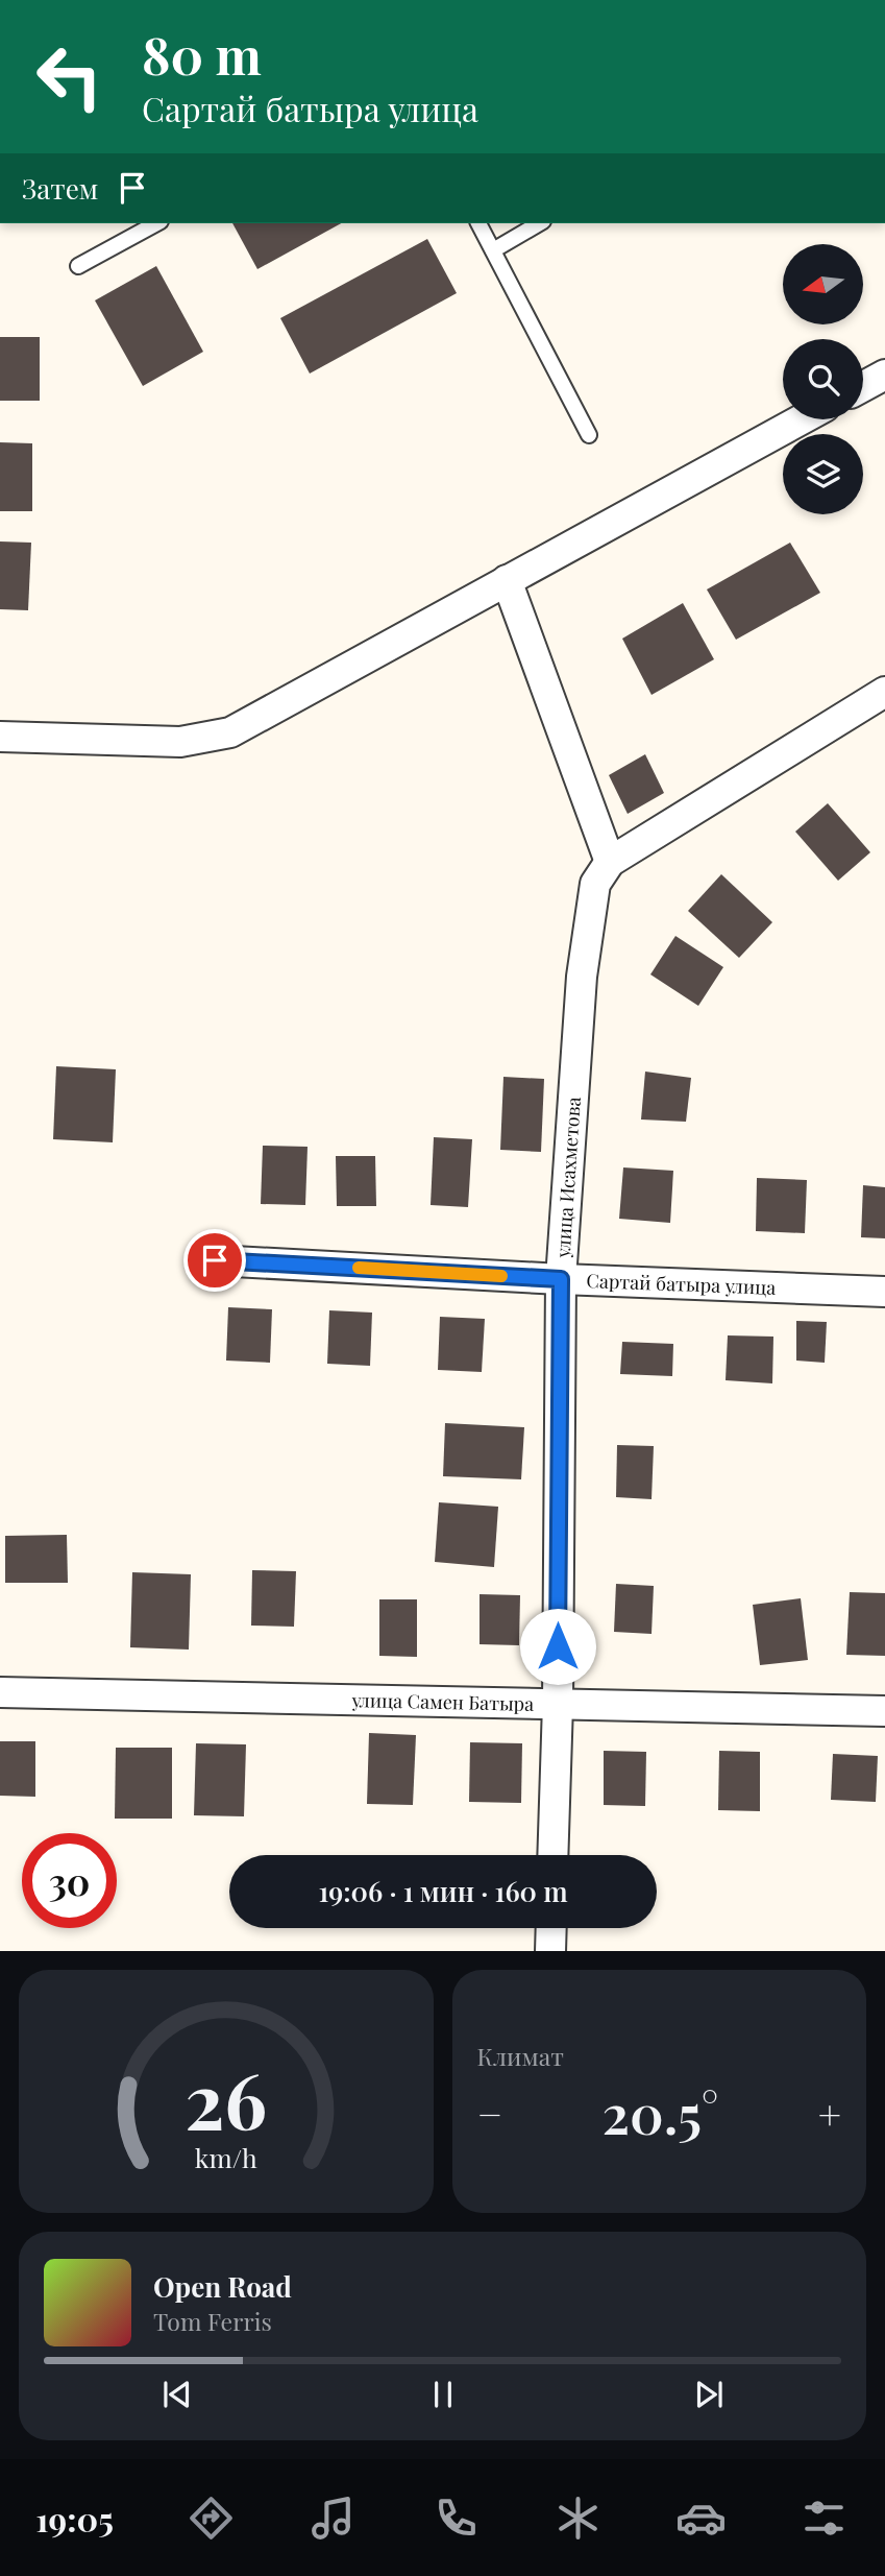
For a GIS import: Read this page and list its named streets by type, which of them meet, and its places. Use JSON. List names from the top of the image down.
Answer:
{
  "streets": {
    "street": ["улица Исахметова", "Сартай батыра улица", "улица Самен Батыра"]
  },
  "crossings": [
    ["улица Исахметова", "Сартай батыра улица"],
    ["улица Исахметова", "улица Самен Батыра"]
  ],
  "north": "left",
  "page": {
    "turn": ["80 m", "Сартай батыра улица"],
    "then": "Затем",
    "limit": "30",
    "trip": "19:06 · 1 мин · 160 m",
    "tile": "Климат",
    "heat": ["−", "20.5°", "+"],
    "song": ["Open Road", "Tom Ferris"],
    "tabs": "19:05",
    "gauge": ["26", "km/h"]
  }
}
